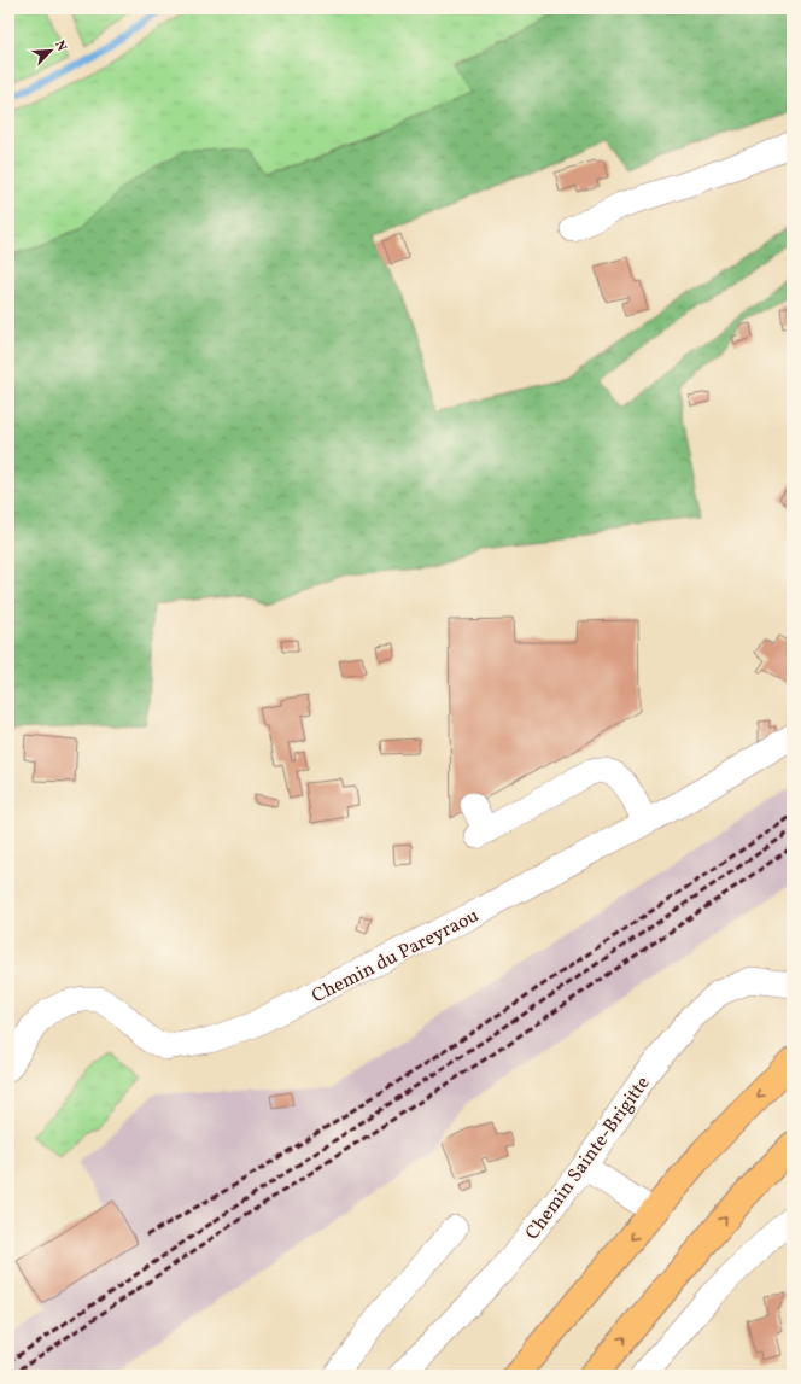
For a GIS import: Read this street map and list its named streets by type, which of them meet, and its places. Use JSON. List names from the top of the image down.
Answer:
{
  "streets": {
    "street": ["Chemin du Pareyraou", "Chemin Sainte-Brigitte"]
  },
  "north": "top right"
}
